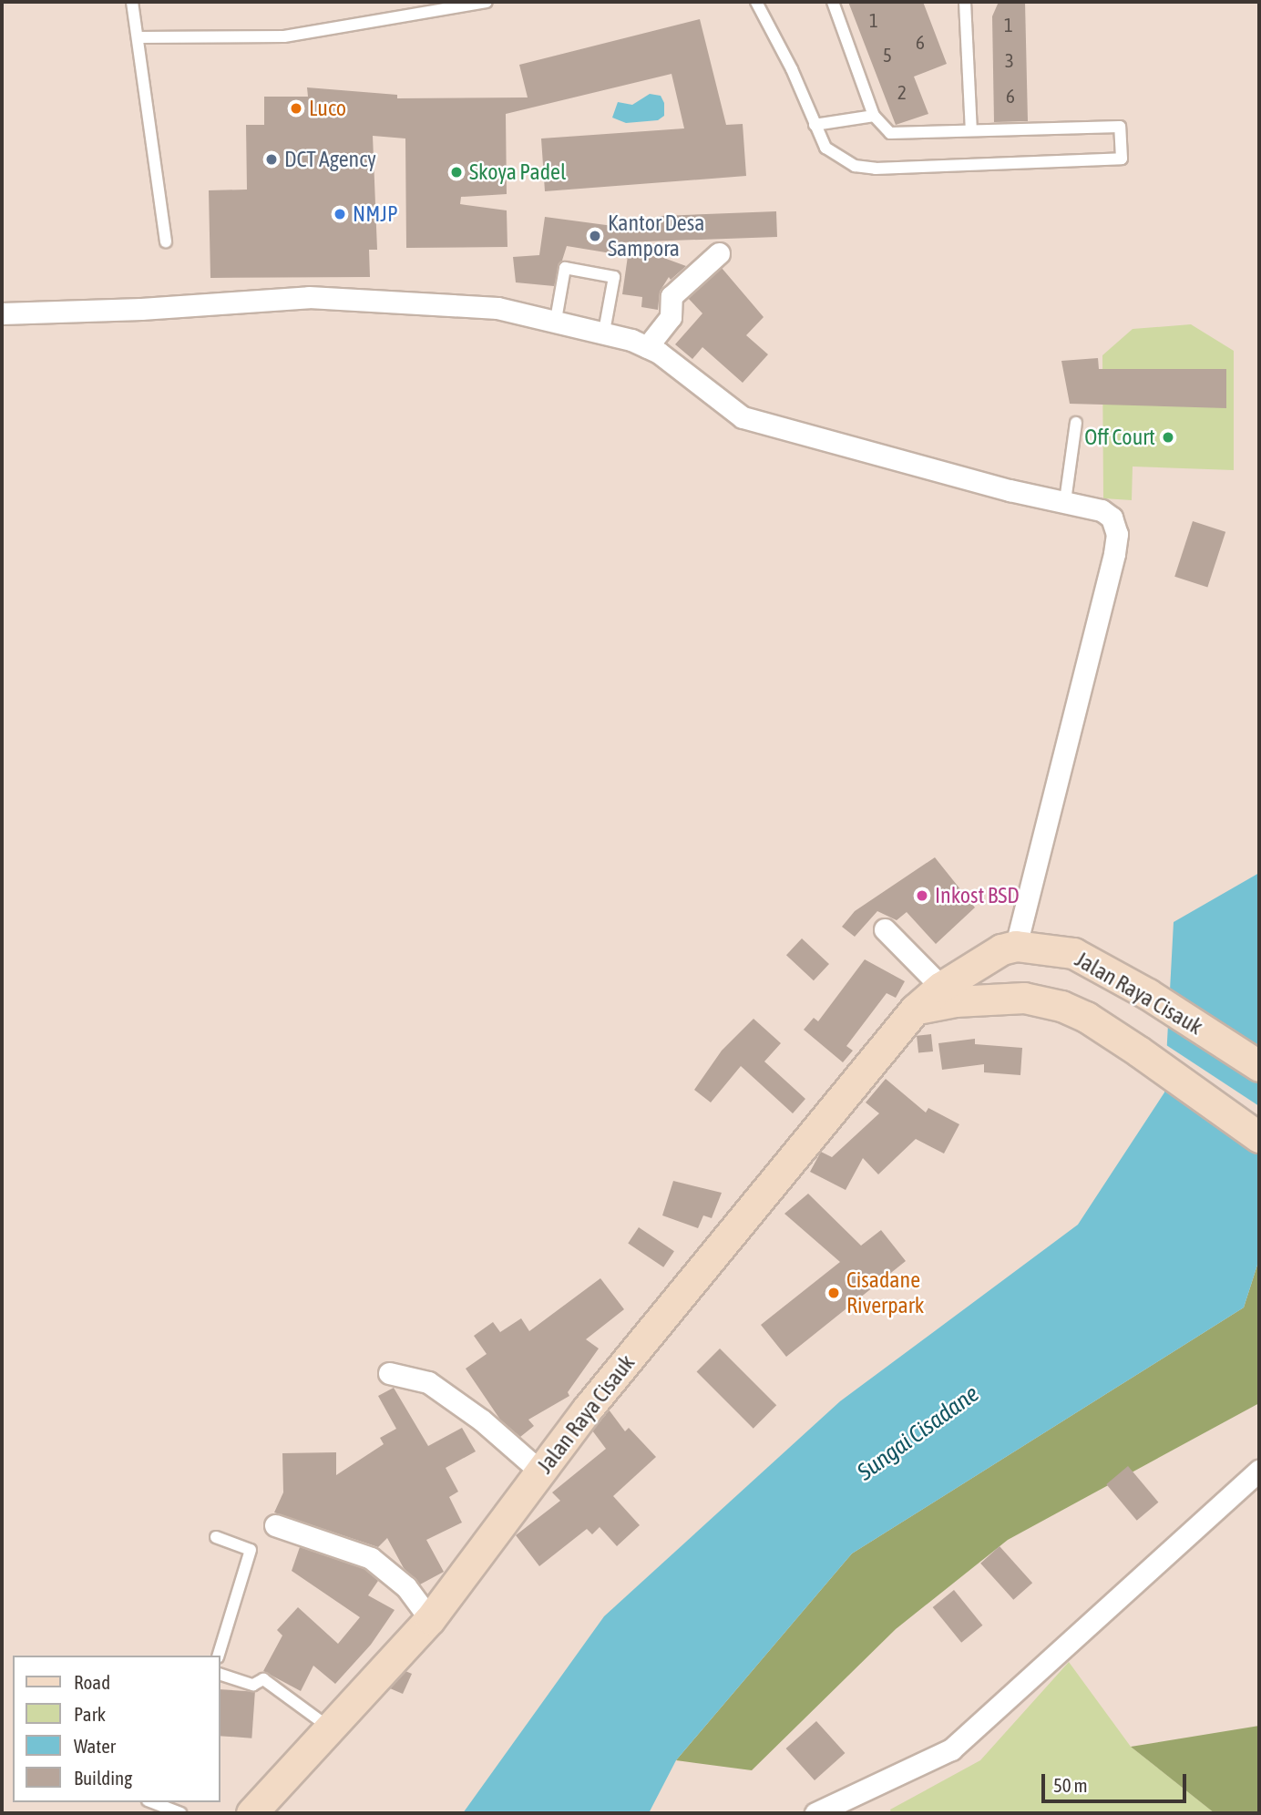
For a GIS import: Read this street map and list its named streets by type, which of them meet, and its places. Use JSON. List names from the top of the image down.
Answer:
{
  "streets": {
    "main road": ["Jalan Raya Cisauk"]
  },
  "water": ["Sungai Cisadane"],
  "places": [
    "Luco",
    "DCT Agency",
    "Skoya Padel",
    "NMJP",
    "Kantor Desa Sampora",
    "Off Court",
    "Inkost BSD",
    "Cisadane Riverpark"
  ],
  "house_numbers": [
    "1",
    "1",
    "6",
    "5",
    "3",
    "2",
    "6"
  ],
  "legend": [
    "Road",
    "Park",
    "Water",
    "Building"
  ],
  "scale_bar": "50 m"
}
